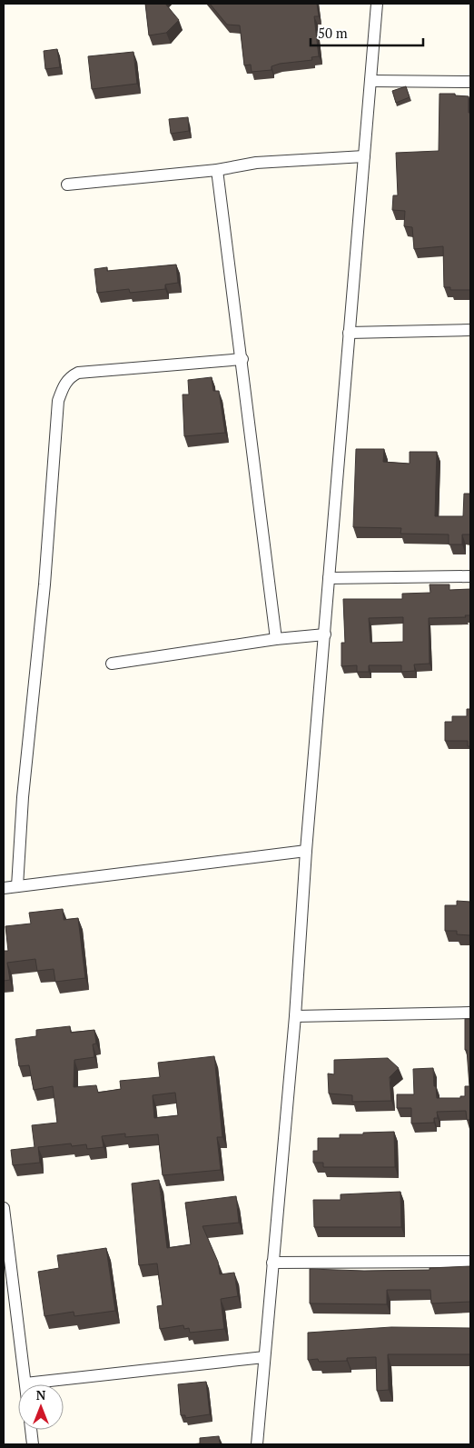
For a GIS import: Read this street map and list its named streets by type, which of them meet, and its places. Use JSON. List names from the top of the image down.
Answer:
{
  "scale_bar": "50 m",
  "north": "top"
}
